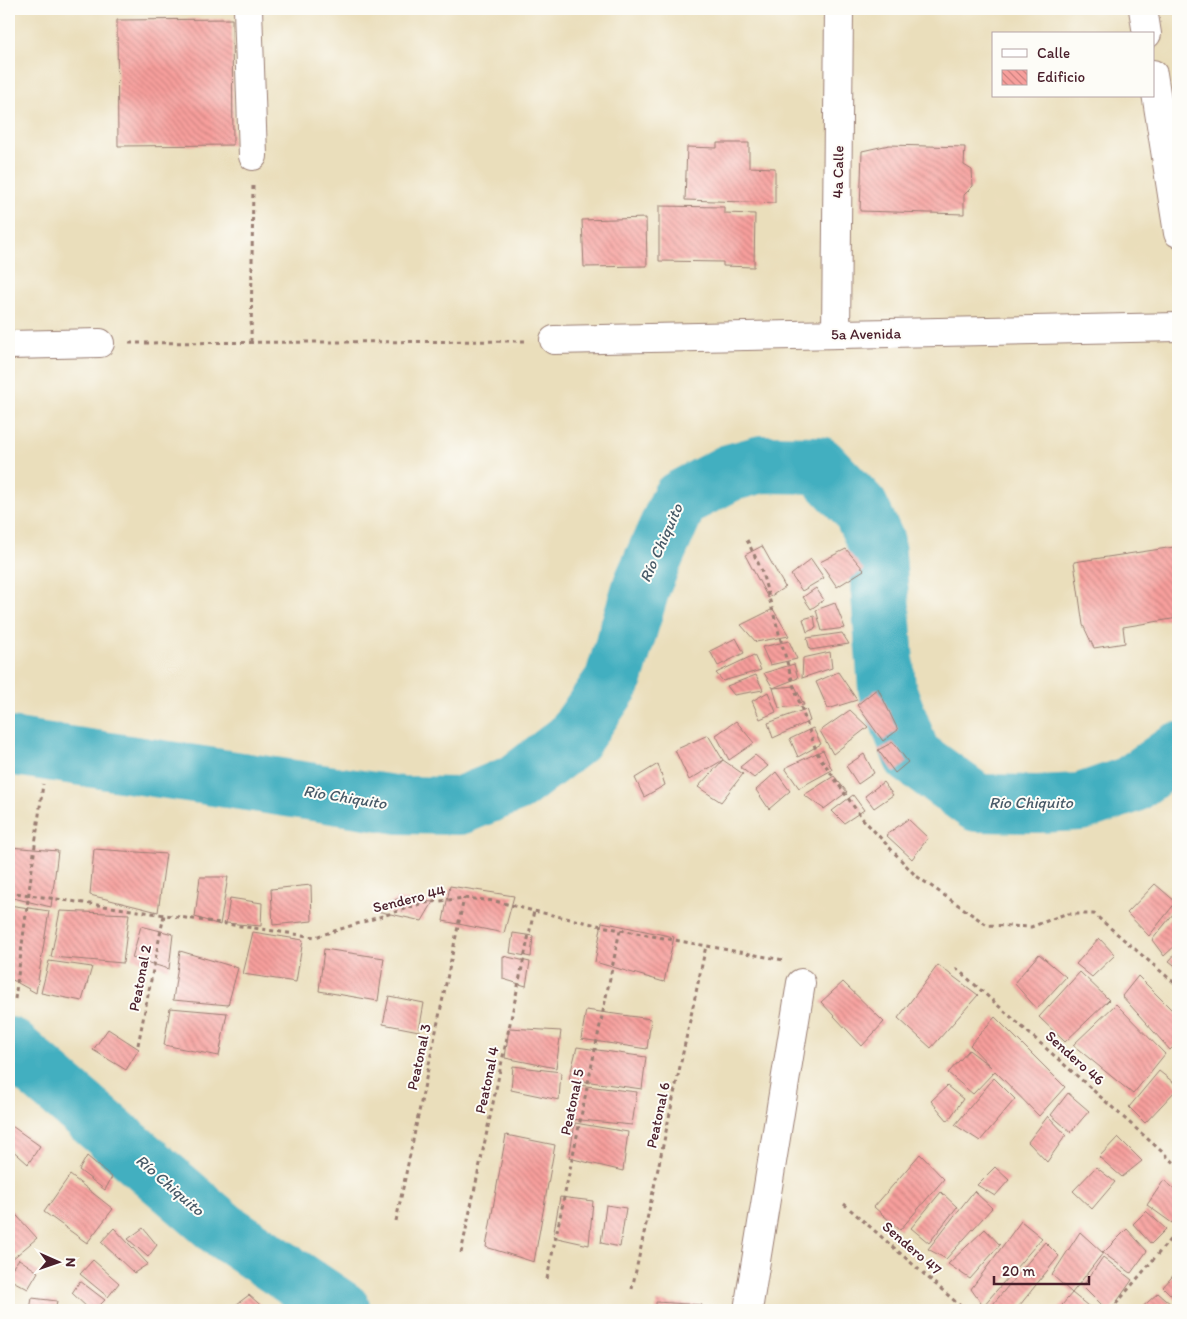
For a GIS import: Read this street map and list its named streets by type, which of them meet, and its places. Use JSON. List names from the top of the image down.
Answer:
{
  "streets": {
    "street": ["4a Calle", "5a Avenida"],
    "path": [
      "Sendero 44",
      "Peatonal 2",
      "Peatonal 3",
      "Sendero 46",
      "Peatonal 4",
      "Peatonal 5",
      "Peatonal 6",
      "Sendero 47"
    ]
  },
  "crossings": [
    ["4a Calle", "5a Avenida"],
    ["Sendero 44", "Peatonal 2"],
    ["Sendero 44", "Peatonal 3"],
    ["Sendero 44", "Peatonal 4"],
    ["Sendero 44", "Peatonal 5"],
    ["Sendero 44", "Peatonal 6"]
  ],
  "water": ["Río Chiquito"],
  "legend": ["Calle", "Edificio"],
  "scale_bar": "20 m",
  "north": "right"
}
